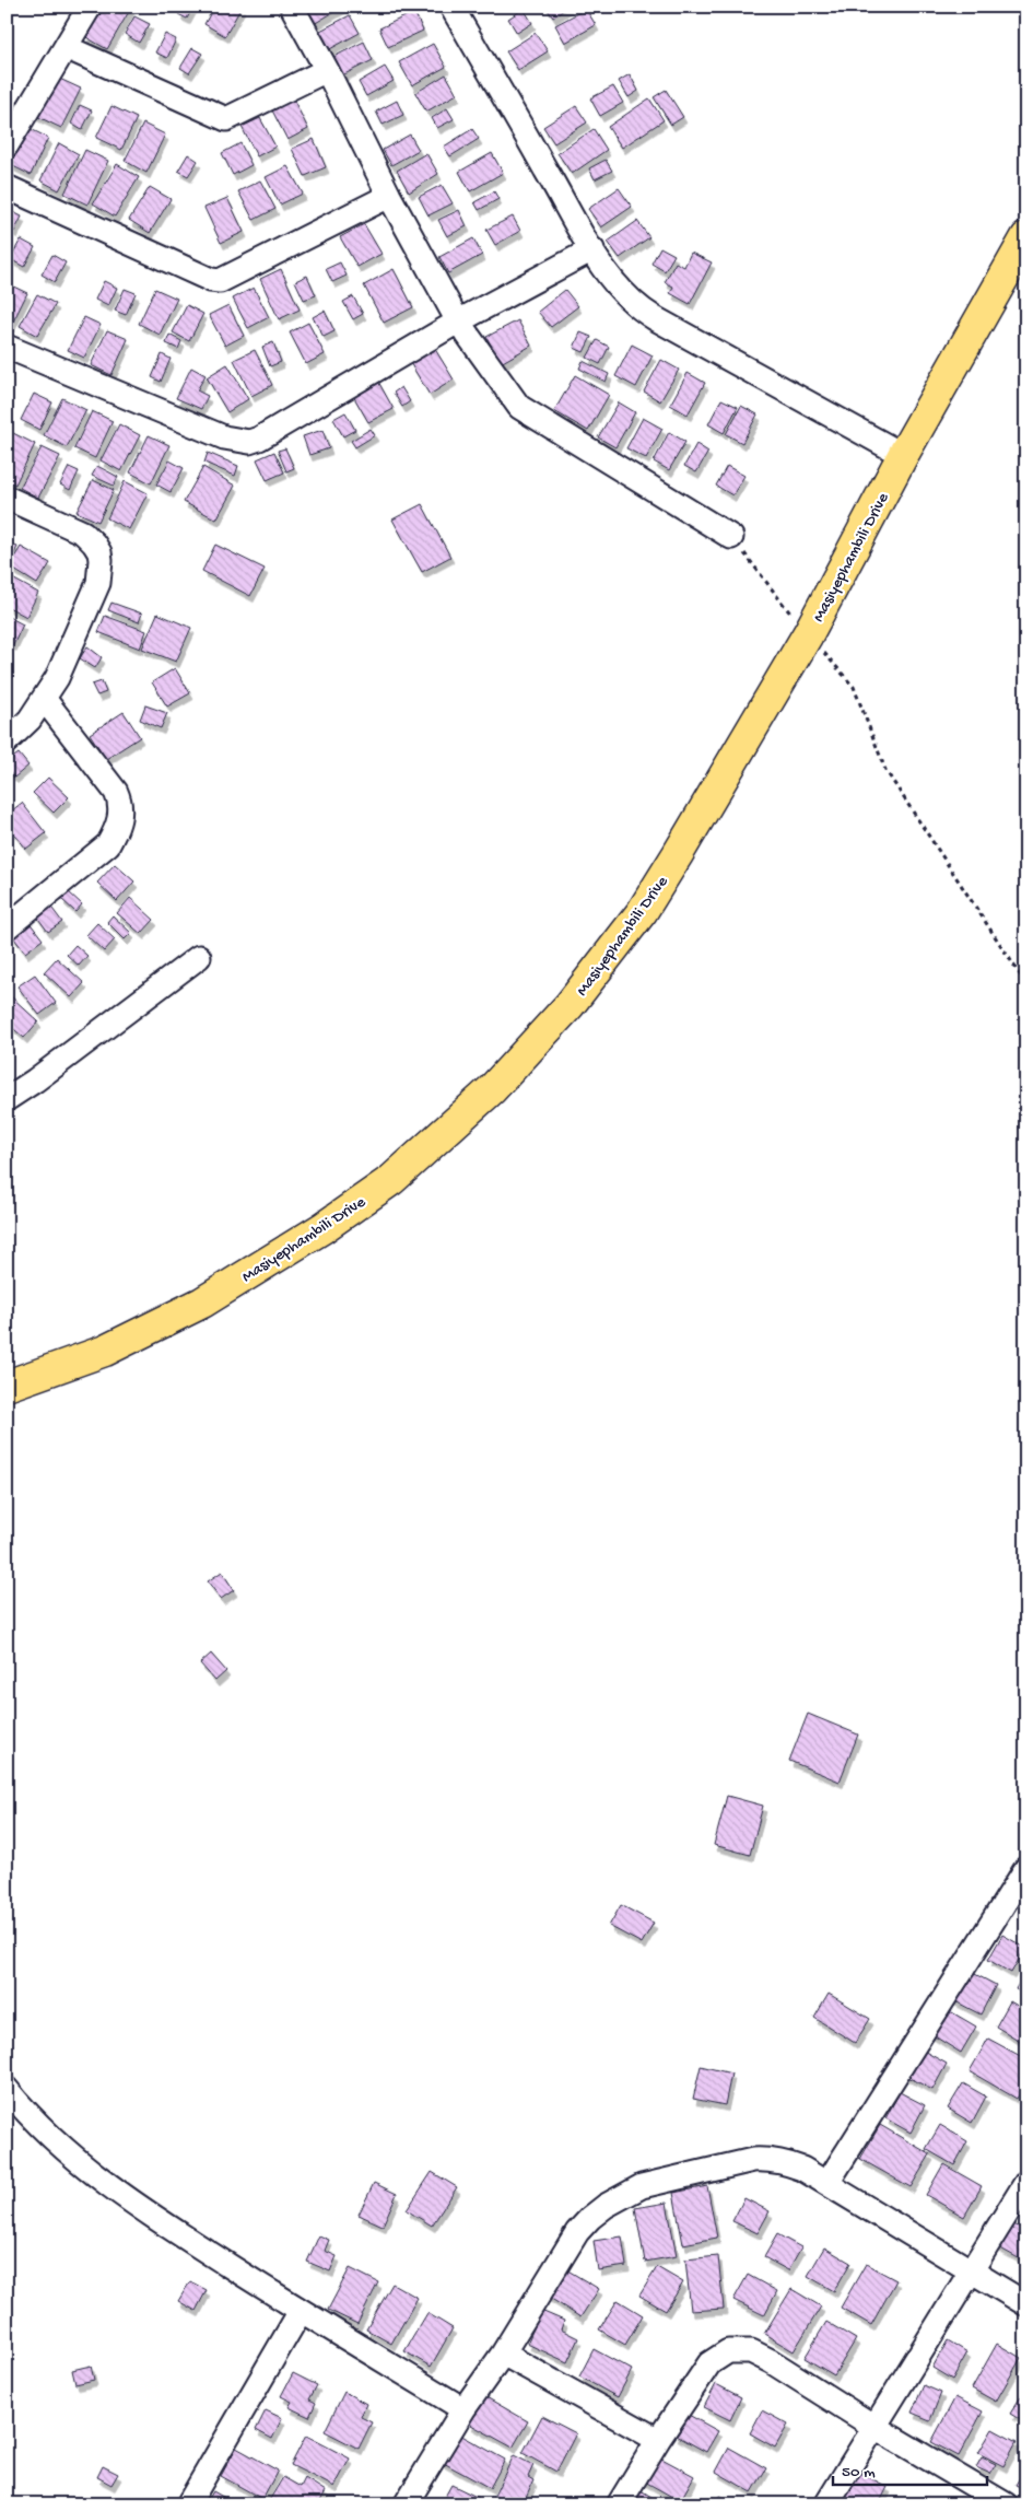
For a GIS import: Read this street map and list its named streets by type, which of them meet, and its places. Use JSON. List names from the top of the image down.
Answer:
{
  "streets": {
    "main road": ["Masiyephambili Drive"]
  },
  "scale_bar": "50 m"
}
